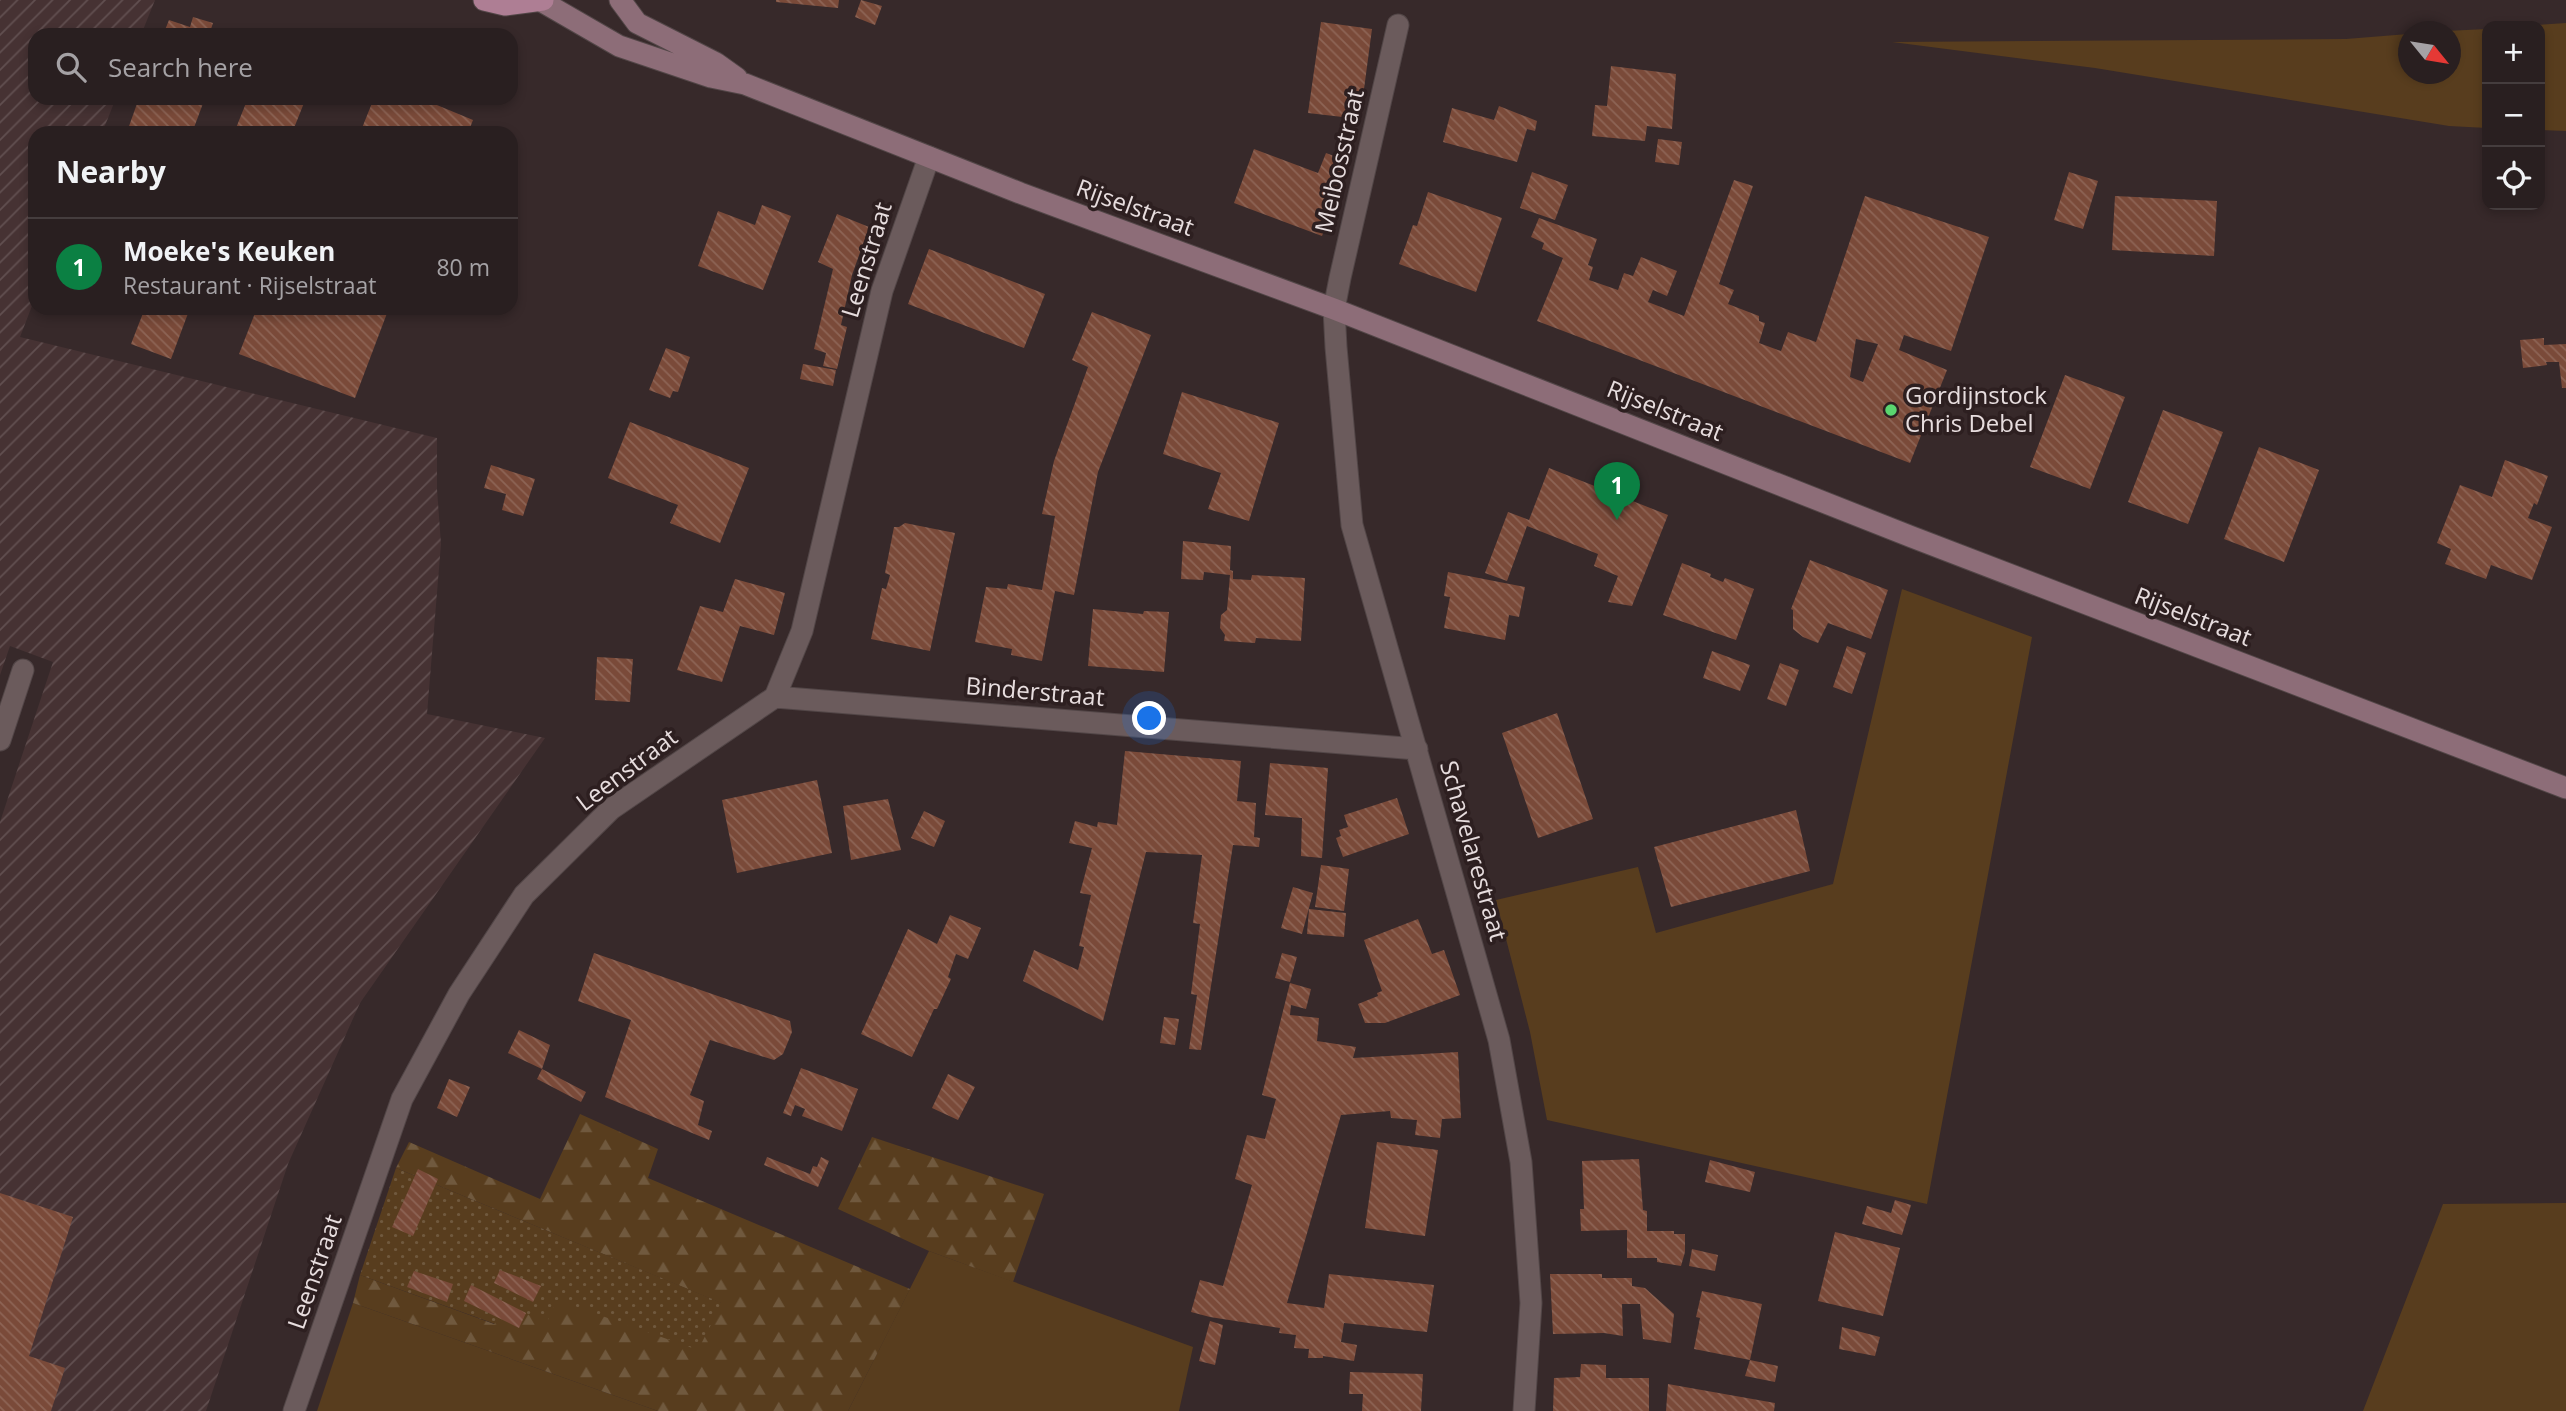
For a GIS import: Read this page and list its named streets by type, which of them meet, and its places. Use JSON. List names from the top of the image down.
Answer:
{
  "streets": {
    "street": [
      "Meibosstraat",
      "Rijselstraat",
      "Leenstraat",
      "Binderstraat",
      "Schavelarestraat"
    ]
  },
  "crossings": [
    ["Meibosstraat", "Rijselstraat"],
    ["Meibosstraat", "Schavelarestraat"],
    ["Rijselstraat", "Leenstraat"],
    ["Rijselstraat", "Schavelarestraat"],
    ["Leenstraat", "Binderstraat"],
    ["Binderstraat", "Schavelarestraat"]
  ],
  "places": ["Gordijnstock Chris Debel"],
  "north": "bottom right",
  "page": {
    "map_buttons": ["+", "−"],
    "search": "Search here",
    "heading": "Nearby",
    "list": [
      {
        "mark": "1",
        "name": "Moeke's Keuken",
        "note": "Restaurant · Rijselstraat",
        "value": "80 m"
      }
    ],
    "pins": "1"
  }
}
